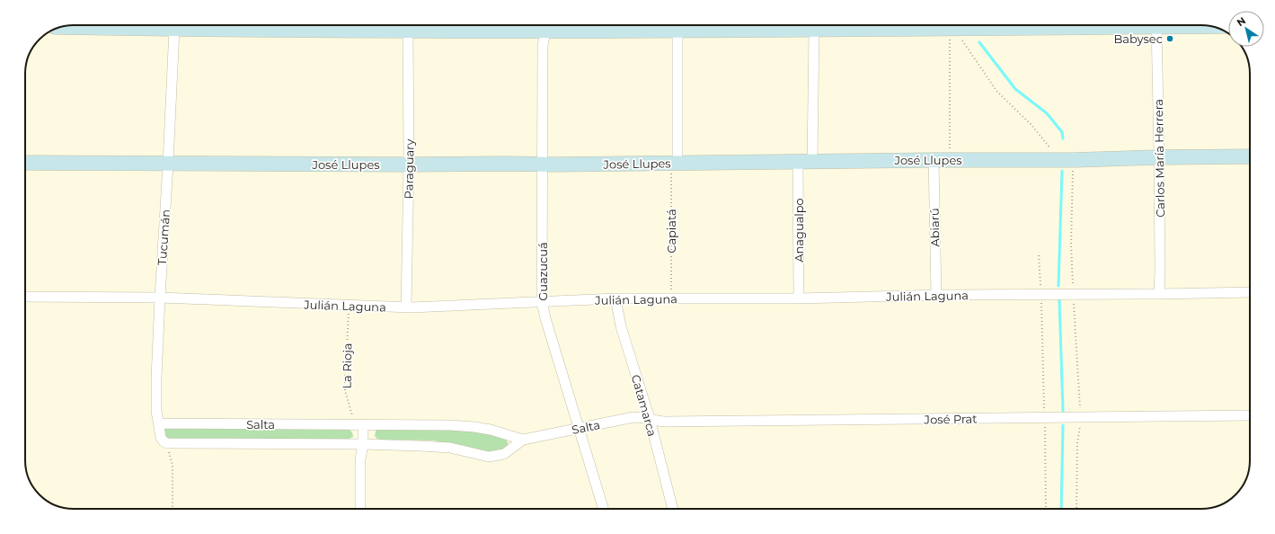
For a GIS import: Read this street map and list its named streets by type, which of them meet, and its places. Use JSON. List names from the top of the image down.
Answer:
{
  "streets": {
    "street": [
      "Carlos María Herrera",
      "José Llupes",
      "Paraguary",
      "Abiarú",
      "Anagualpo",
      "Tucumán",
      "Guazucuá",
      "Julián Laguna",
      "Catamarca",
      "José Prat",
      "Salta"
    ],
    "path": ["Capiatá", "La Rioja"]
  },
  "crossings": [
    ["Carlos María Herrera", "José Llupes"],
    ["Carlos María Herrera", "Julián Laguna"],
    ["José Llupes", "Paraguary"],
    ["José Llupes", "Abiarú"],
    ["José Llupes", "Anagualpo"],
    ["José Llupes", "Capiatá"],
    ["José Llupes", "Tucumán"],
    ["José Llupes", "Guazucuá"],
    ["Paraguary", "Julián Laguna"],
    ["Abiarú", "Julián Laguna"],
    ["Anagualpo", "Julián Laguna"],
    ["Capiatá", "Julián Laguna"],
    ["Tucumán", "Julián Laguna"],
    ["Tucumán", "Salta"],
    ["Guazucuá", "Julián Laguna"],
    ["Guazucuá", "Salta"],
    ["Julián Laguna", "La Rioja"],
    ["Julián Laguna", "Catamarca"],
    ["La Rioja", "Salta"],
    ["Catamarca", "José Prat"],
    ["Catamarca", "Salta"],
    ["José Prat", "Salta"]
  ],
  "places": ["Babysec"],
  "north": "top left"
}
